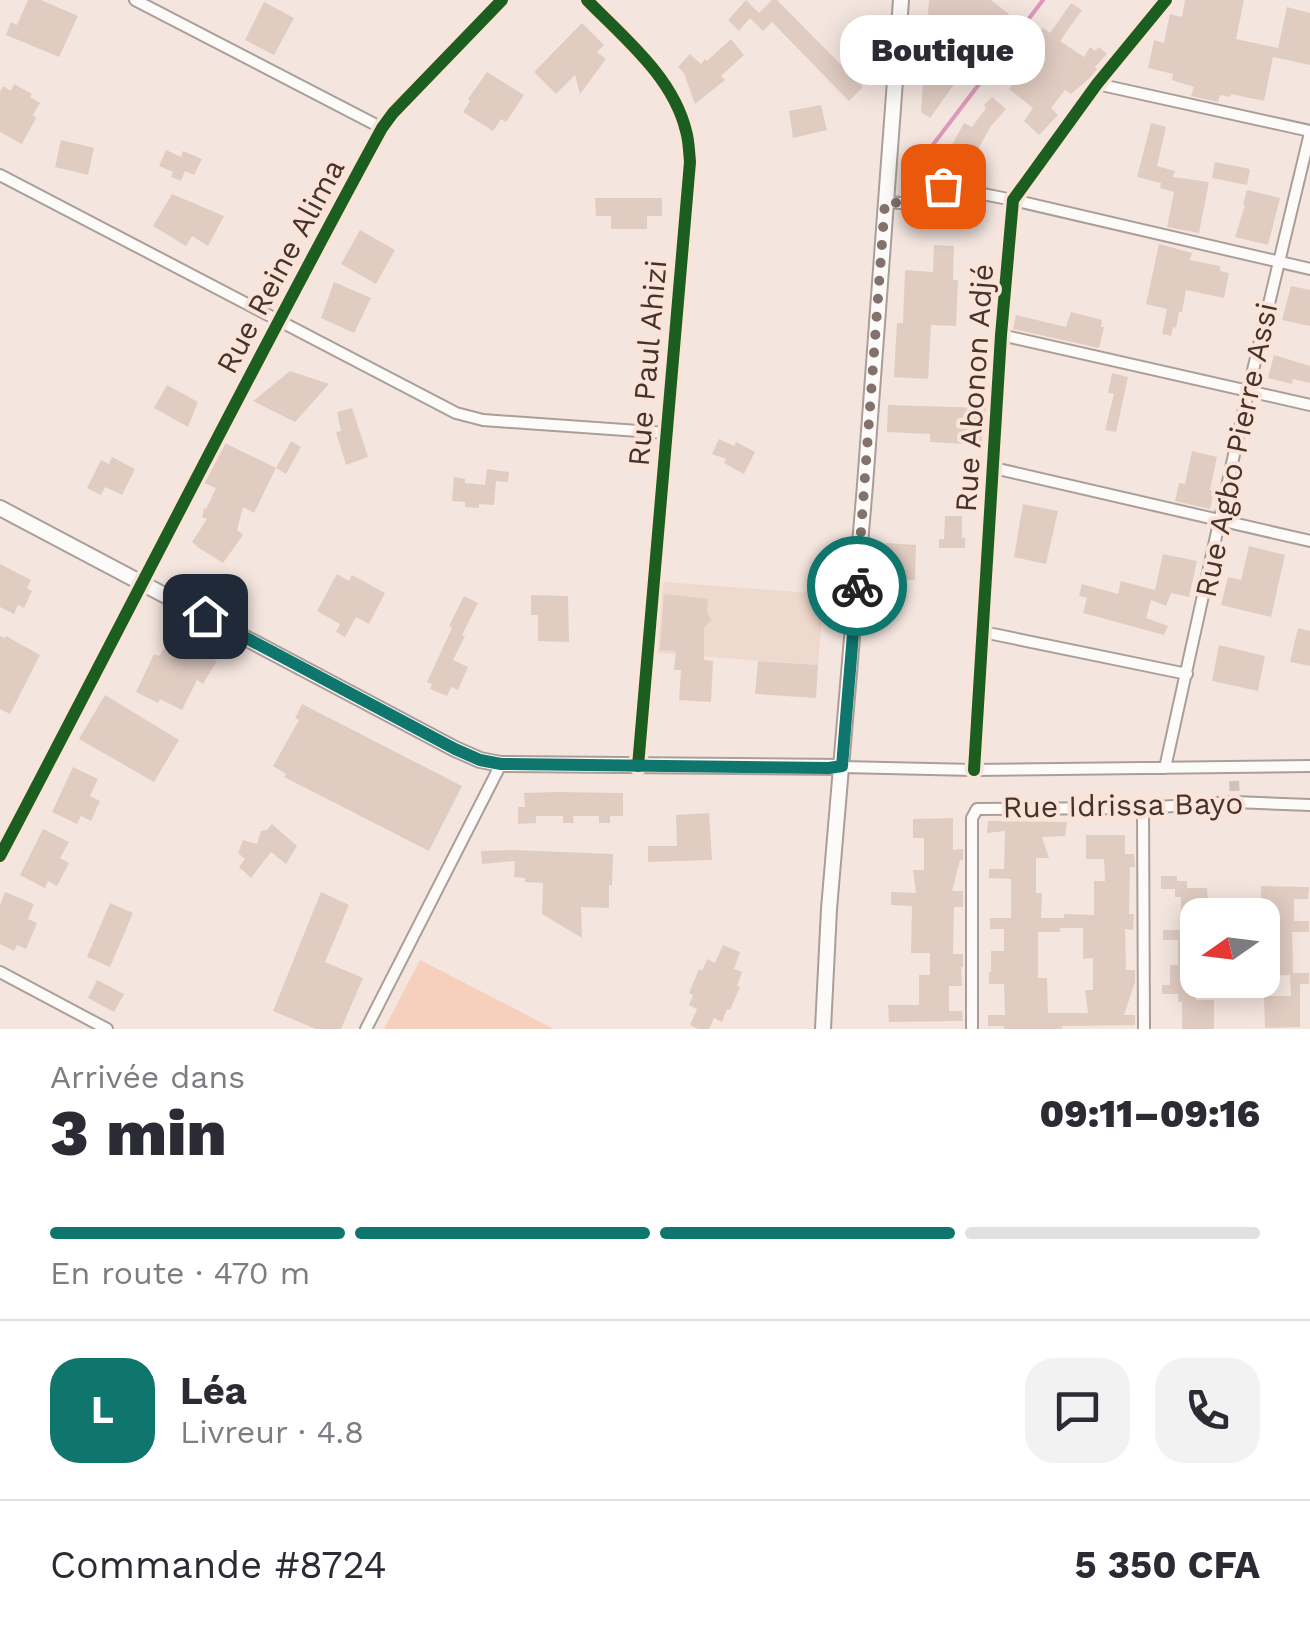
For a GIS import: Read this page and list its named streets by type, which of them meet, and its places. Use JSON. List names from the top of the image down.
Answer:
{
  "streets": {
    "street": [
      "Rue Reine Alima",
      "Rue Paul Ahizi",
      "Rue Abonon Adjé",
      "Rue Agbo Pierre Assi",
      "Rue Idrissa Bayo"
    ]
  },
  "places": ["Boutique"],
  "north": "left",
  "page": {
    "bubble": "Boutique",
    "heading": ["3 min", "Arrivée dans", "09:11–09:16"],
    "panel": [
      "Léa",
      "Livreur · 4.8",
      "Commande #8724",
      "5 350 CFA"
    ],
    "bar": "En route · 470 m",
    "round": "L"
  }
}
